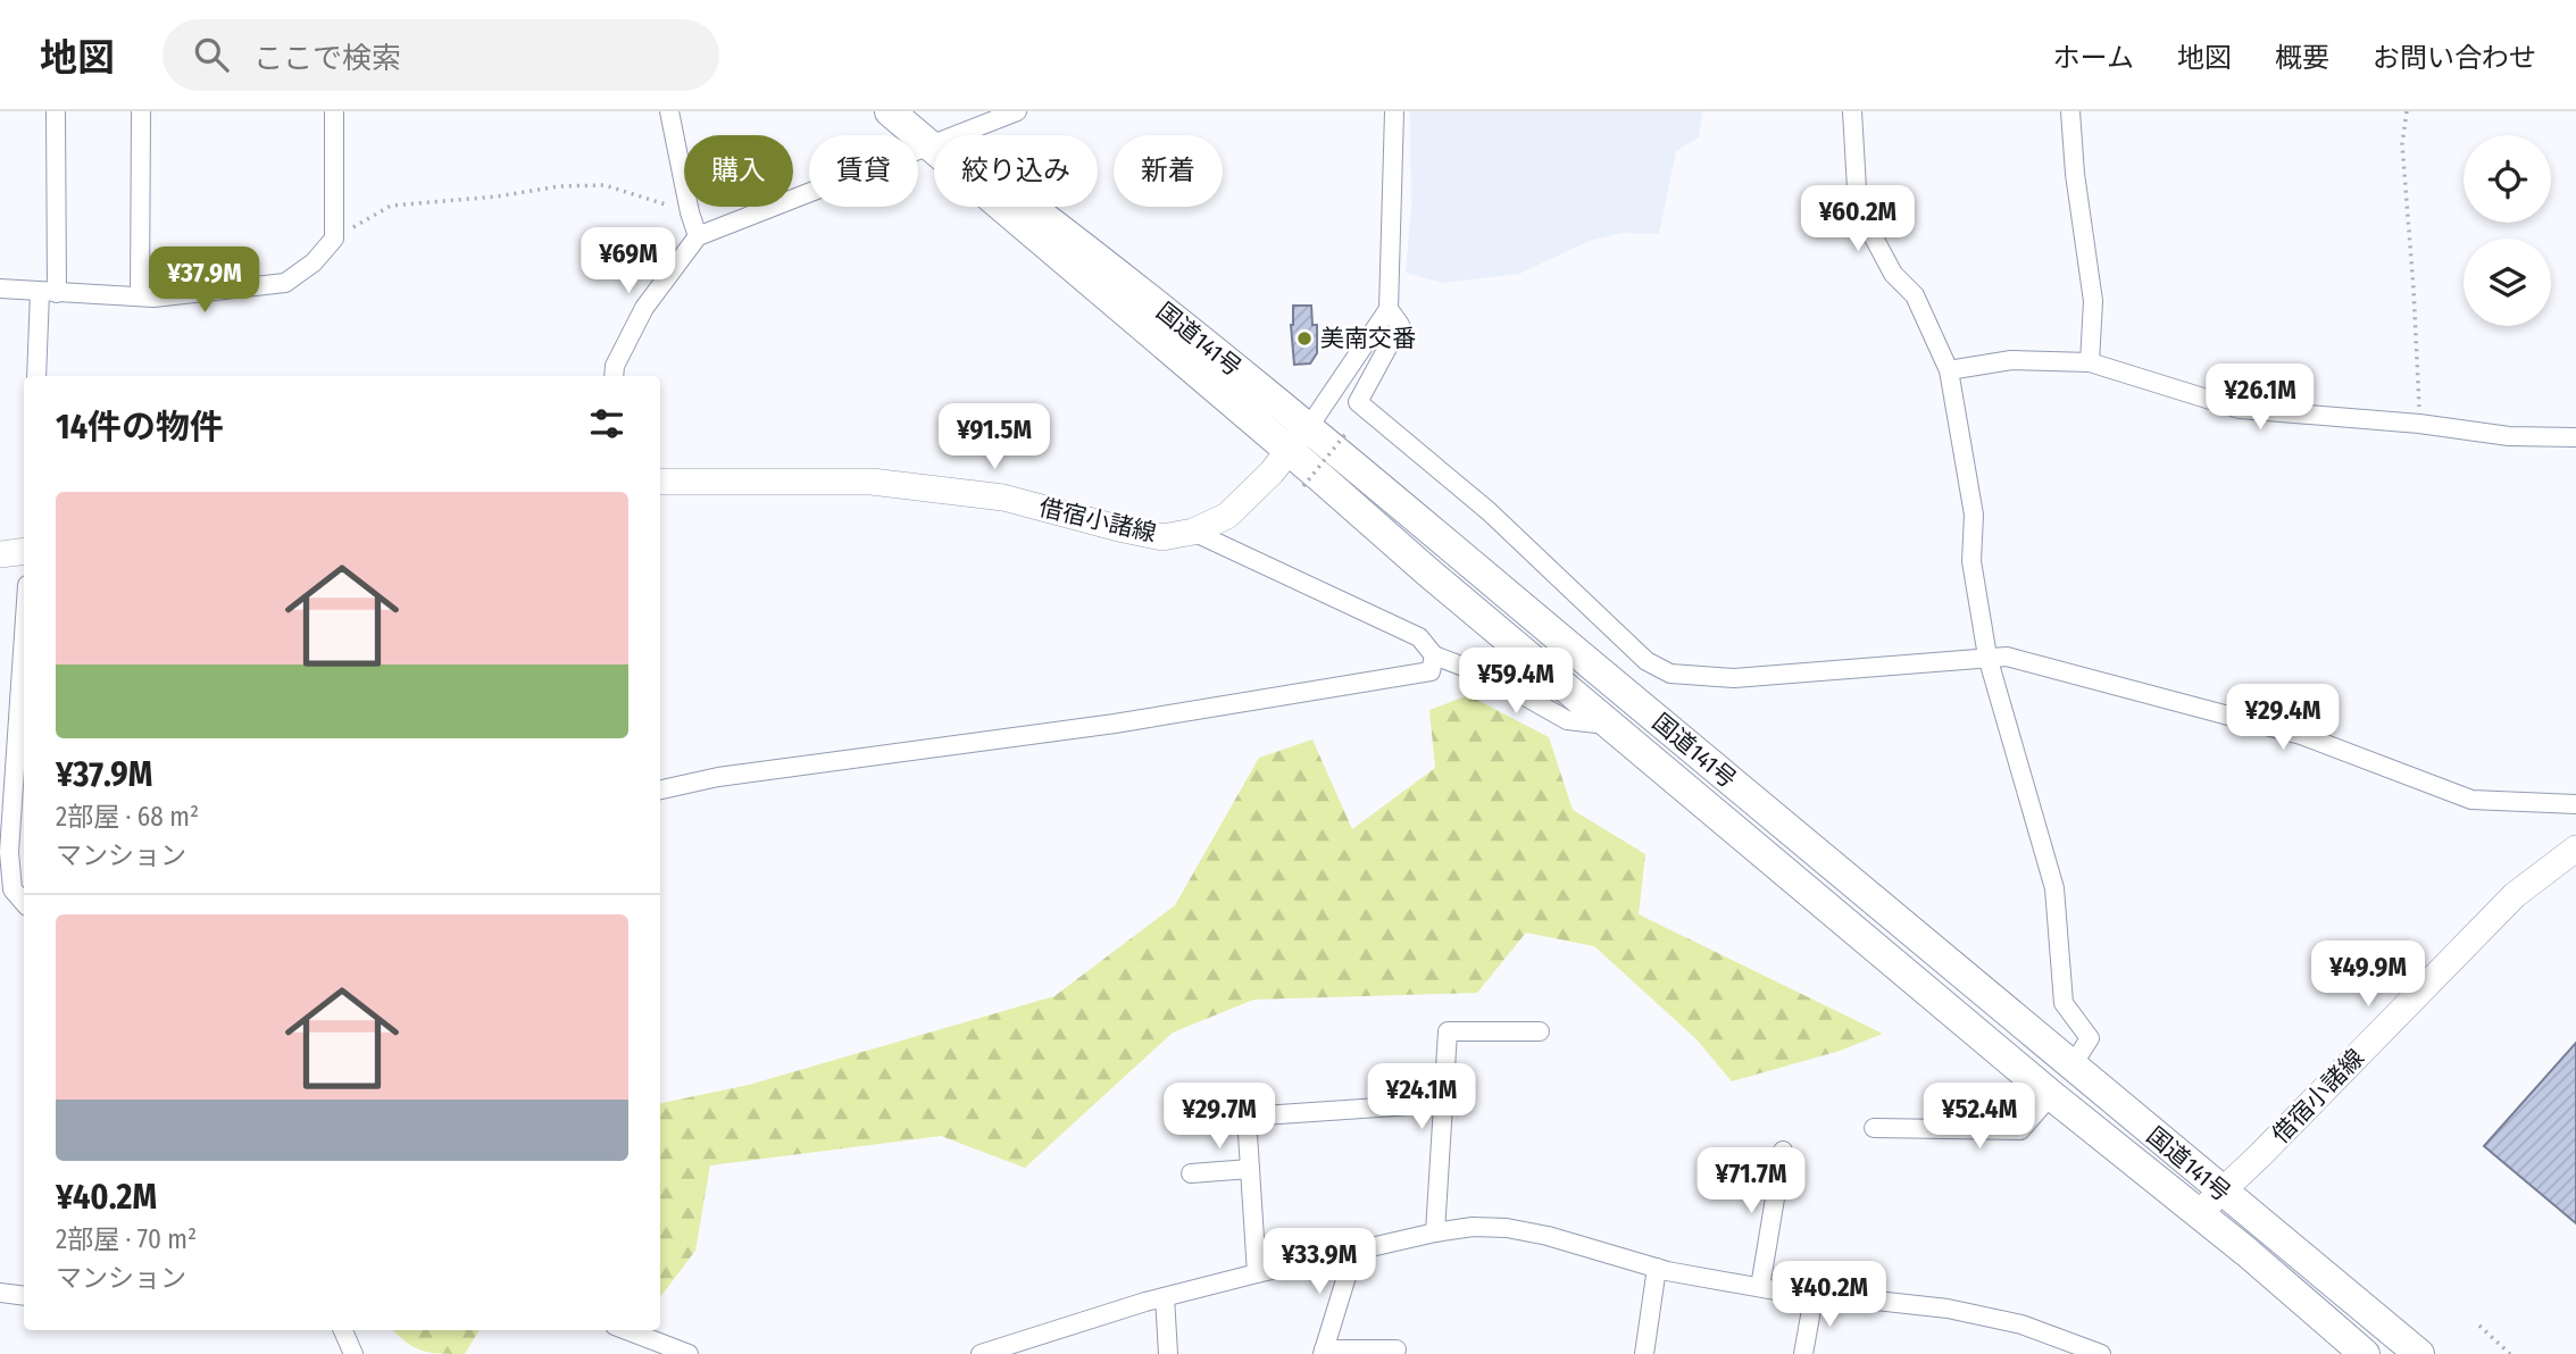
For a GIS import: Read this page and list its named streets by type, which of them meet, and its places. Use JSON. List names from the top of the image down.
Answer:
{
  "streets": {
    "highway": ["国道141号"],
    "main road": ["借宿小諸線"]
  },
  "crossings": [
    ["国道141号", "借宿小諸線"]
  ],
  "places": ["美南交番"],
  "page": {
    "header": "地図",
    "search": "ここで検索",
    "nav": [
      "ホーム",
      "地図",
      "概要",
      "お問い合わせ"
    ],
    "chip": [
      "購入",
      "賃貸",
      "絞り込み",
      "新着"
    ],
    "price": [
      "¥60.2M",
      "¥69M",
      "¥37.9M",
      "¥26.1M",
      "¥91.5M",
      "¥59.4M",
      "¥29.4M",
      "¥49.9M",
      "¥24.1M",
      "¥29.7M",
      "¥52.4M",
      "¥71.7M",
      "¥33.9M",
      "¥40.2M"
    ],
    "heading": "14件の物件",
    "list": [
      {
        "name": "¥37.9M",
        "note": "2部屋 · 68 m² · マンション"
      },
      {
        "name": "¥40.2M",
        "note": "2部屋 · 70 m² · マンション"
      }
    ]
  }
}
